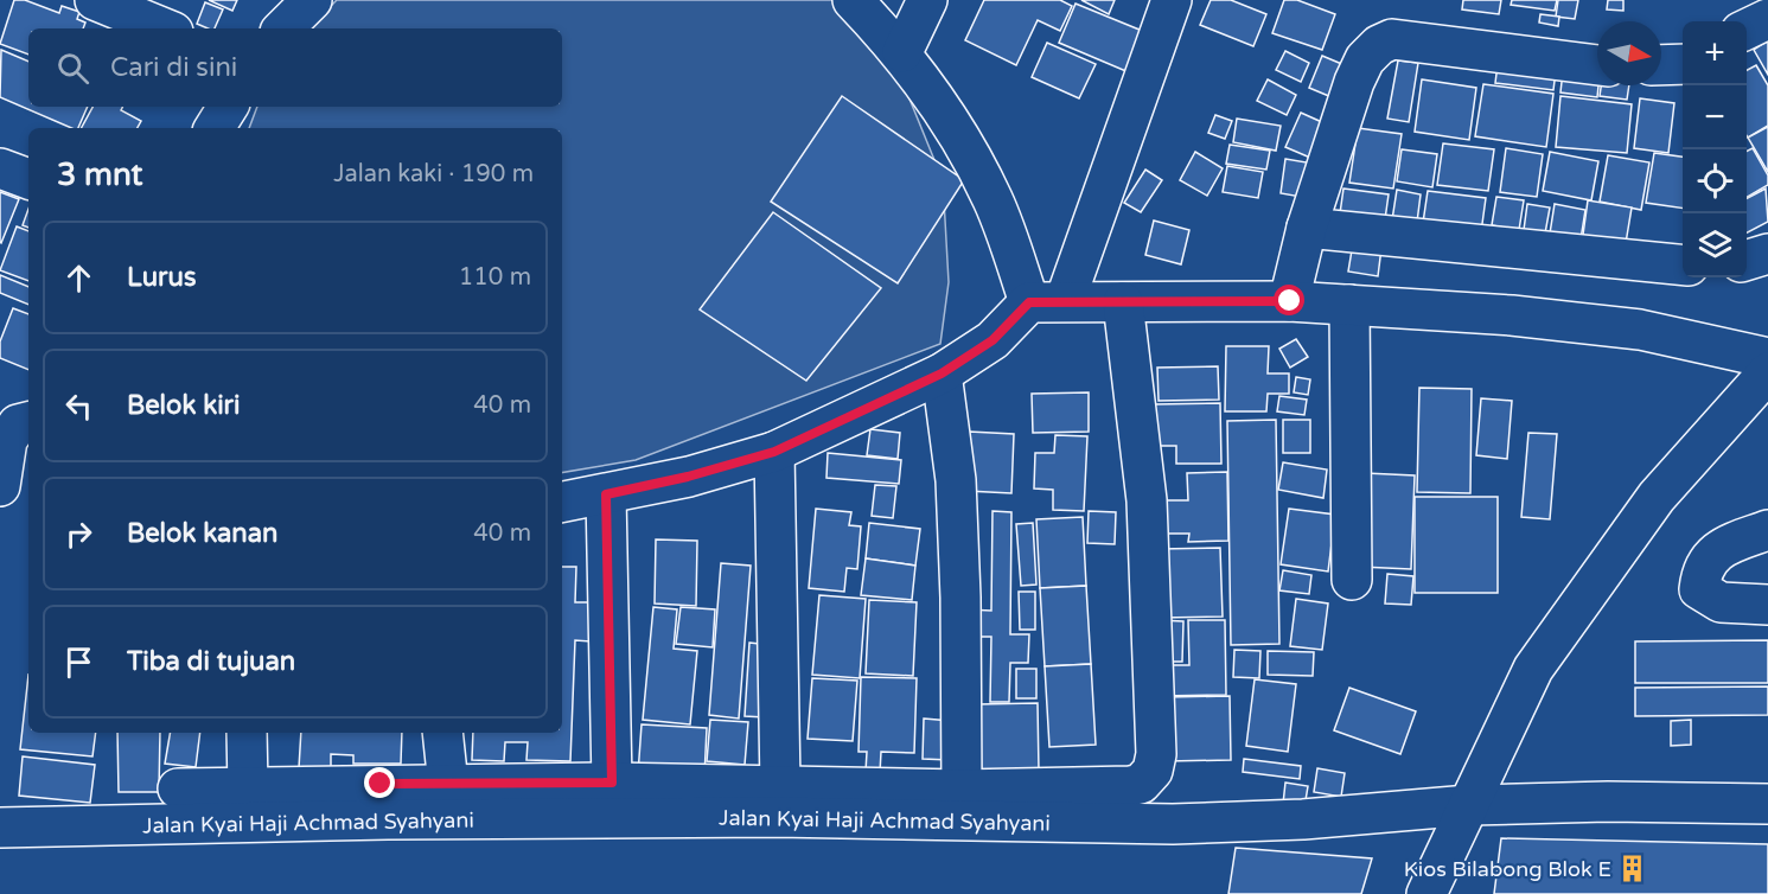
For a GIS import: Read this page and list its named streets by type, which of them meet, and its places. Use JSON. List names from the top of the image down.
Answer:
{
  "streets": {
    "street": ["Jalan Kyai Haji Achmad Syahyani"]
  },
  "places": {
    "building": ["Kios Bilabong Blok E"]
  },
  "north": "right",
  "page": {
    "map_buttons": ["+", "−"],
    "search": "Cari di sini",
    "heading": ["3 mnt", "Jalan kaki · 190 m"],
    "list": [
      ["Lurus", "110 m"],
      ["Belok kiri", "40 m"],
      ["Belok kanan", "40 m"],
      "Tiba di tujuan"
    ]
  }
}
